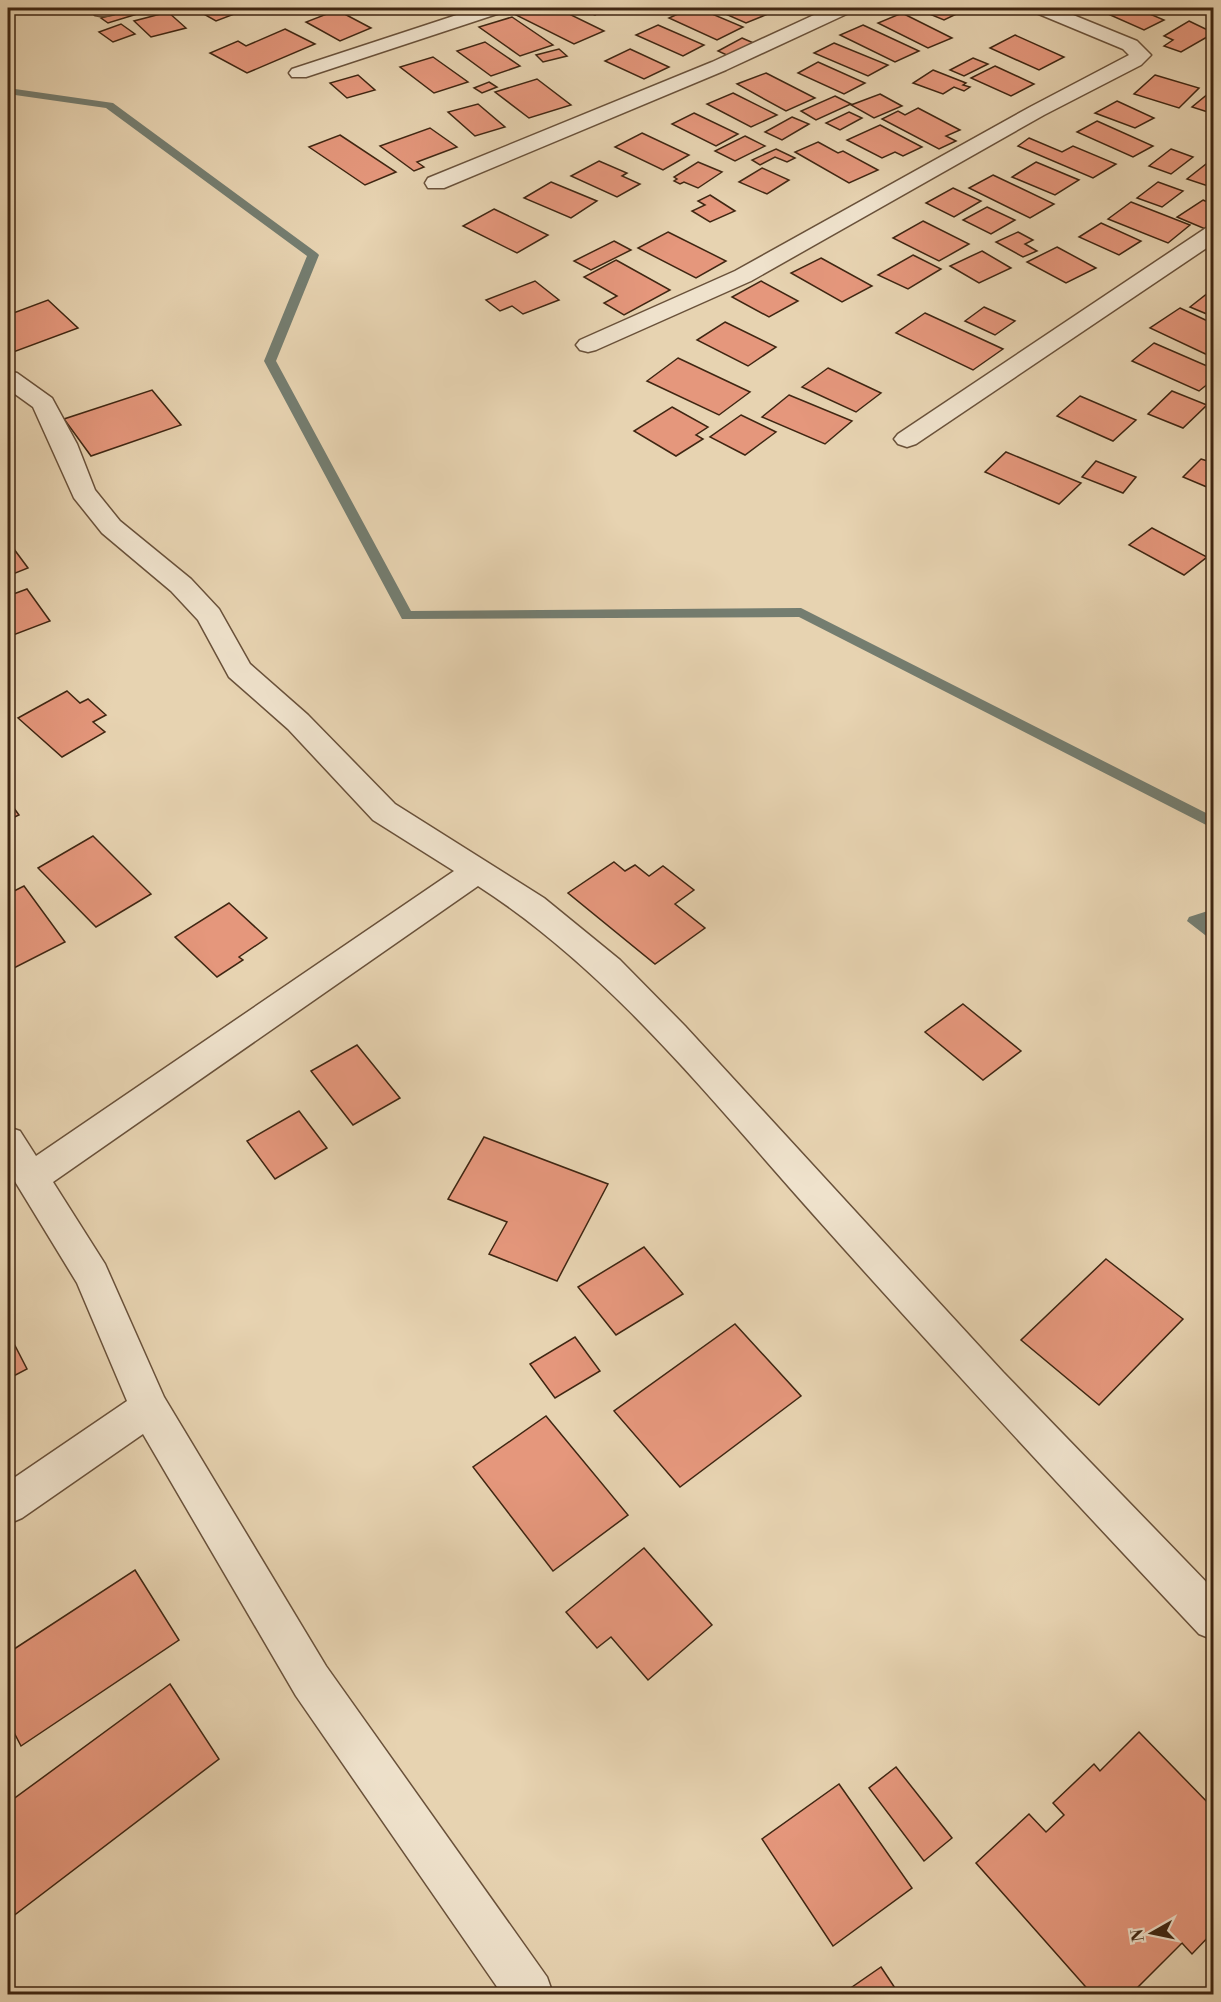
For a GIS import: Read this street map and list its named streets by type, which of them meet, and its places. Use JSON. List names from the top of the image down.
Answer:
{
  "north": "left"
}
